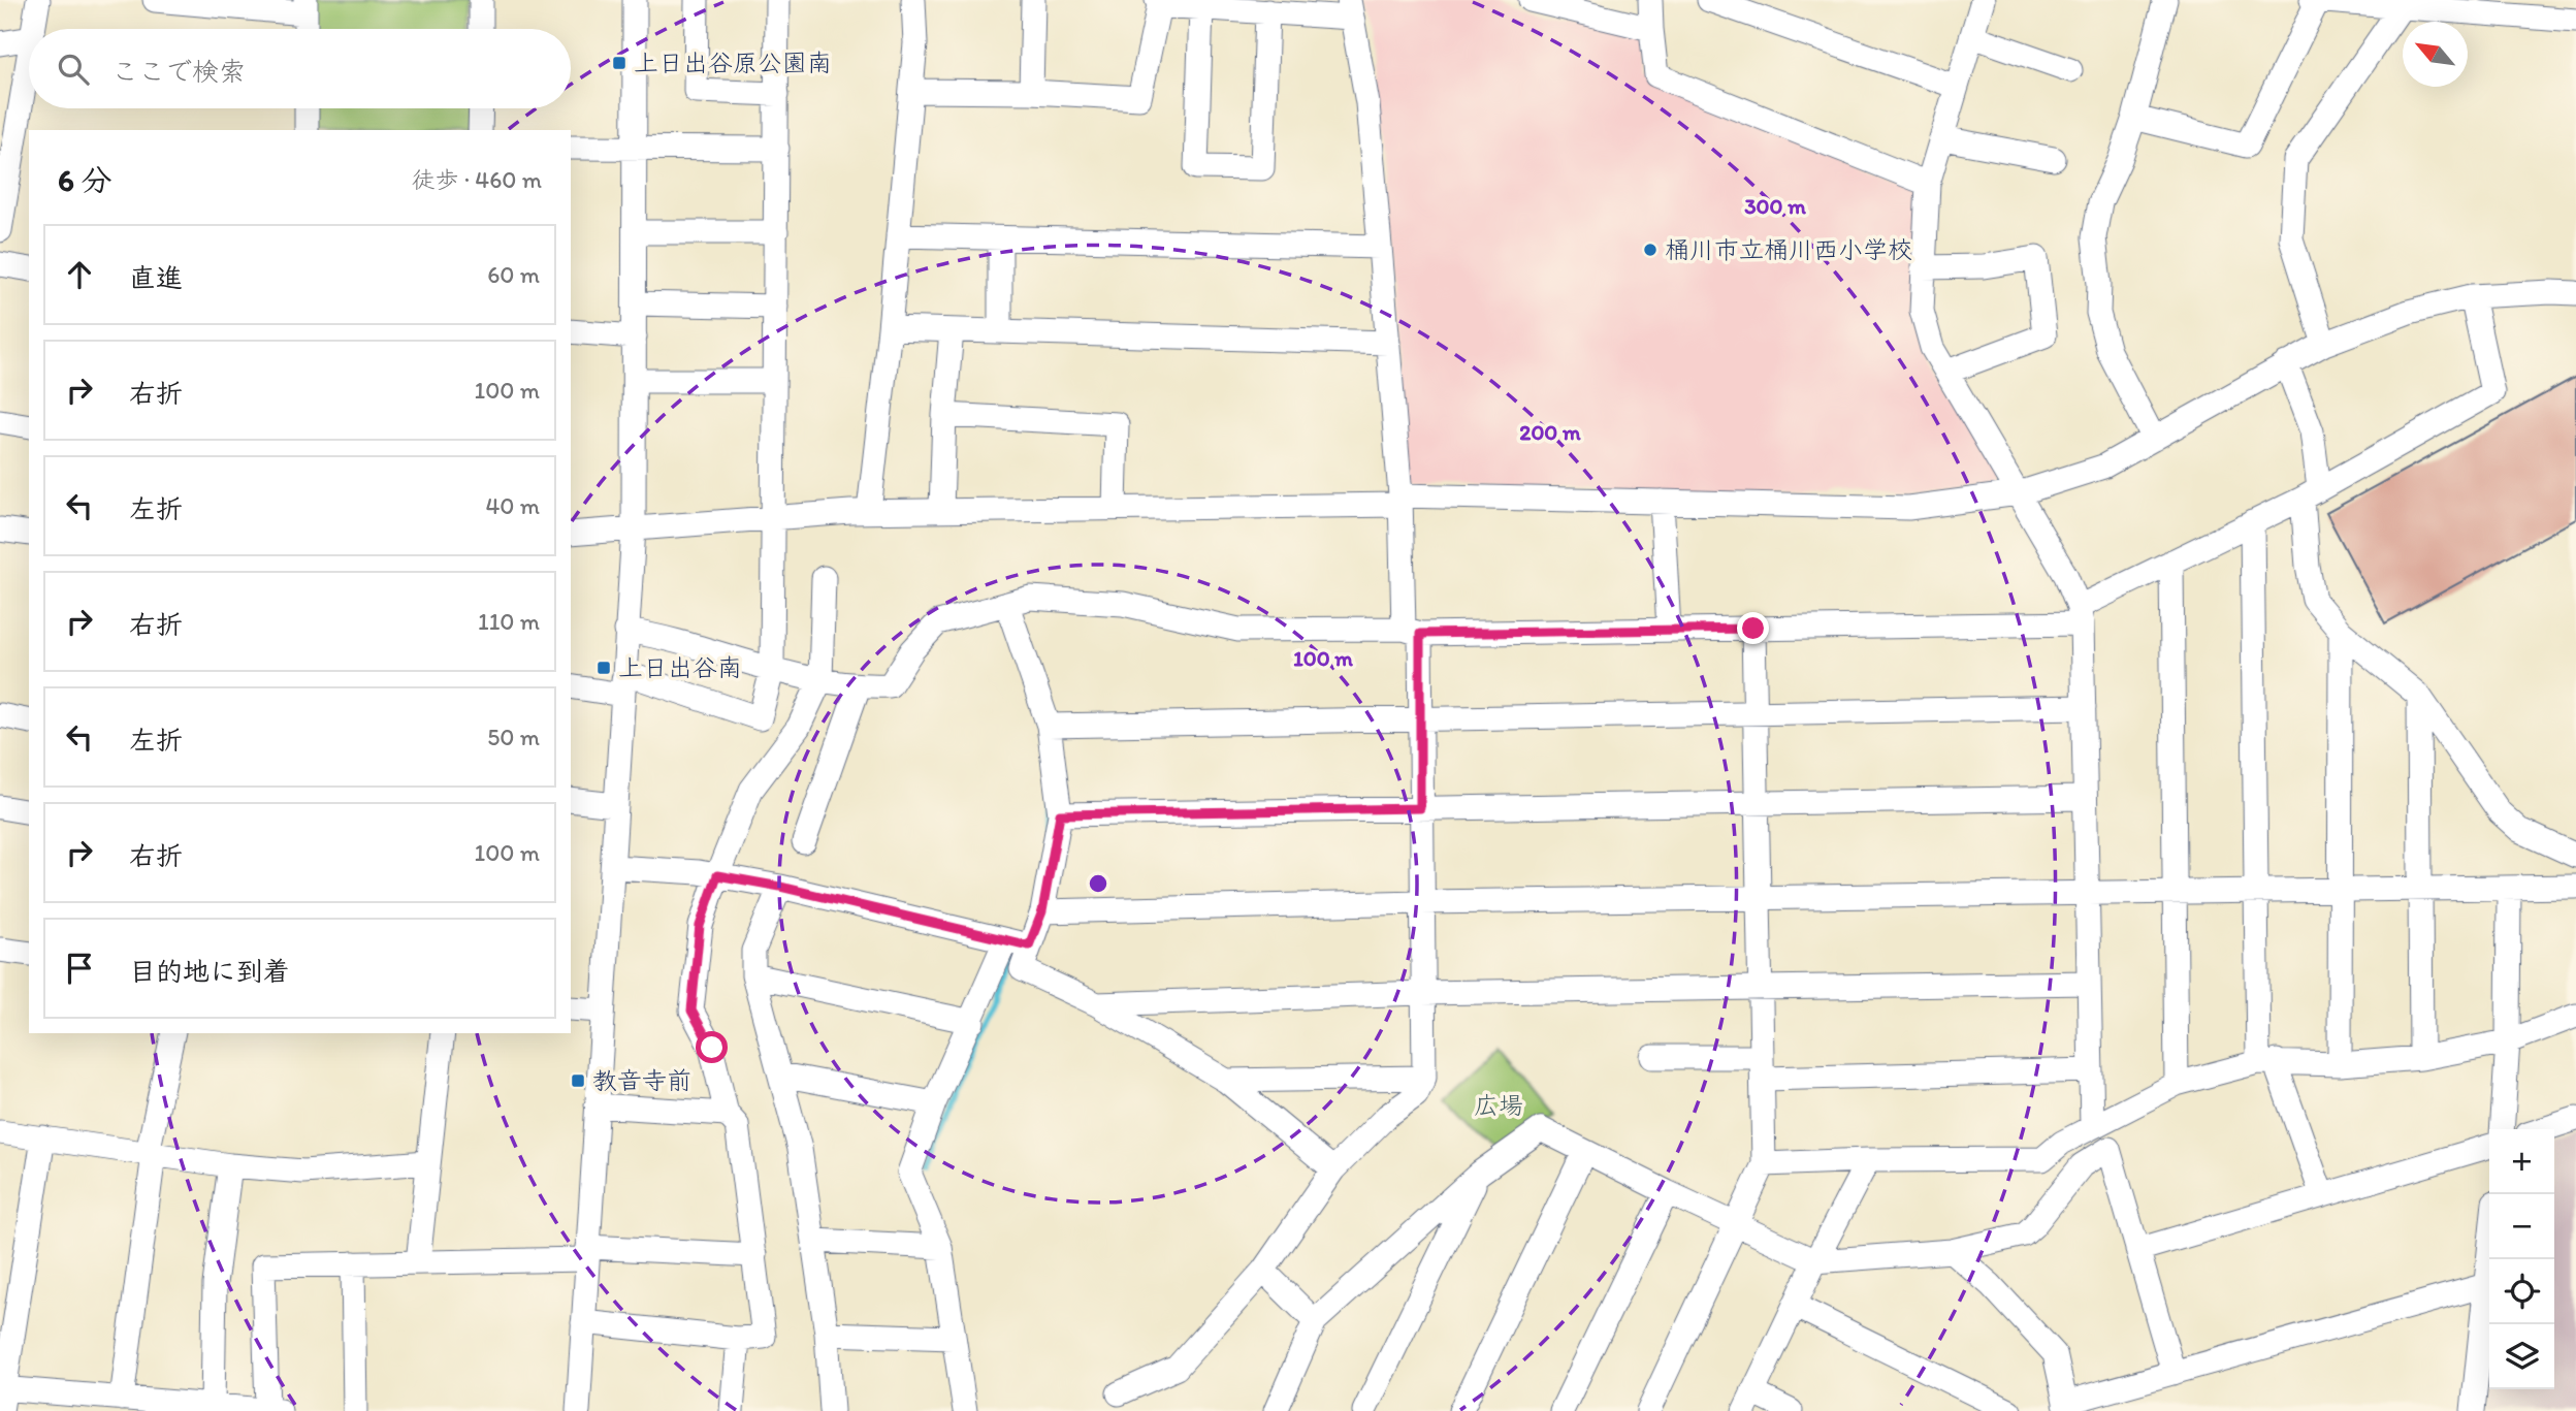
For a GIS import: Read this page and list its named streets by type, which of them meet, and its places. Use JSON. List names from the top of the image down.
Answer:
{
  "parks": ["広場"],
  "places": {
    "transit": ["上日出谷原公園南", "上日出谷南", "教音寺前"],
    "other": ["桶川市立桶川西小学校"]
  },
  "north": "top left",
  "page": {
    "search": "ここで検索",
    "heading": ["6 分", "徒歩 · 460 m"],
    "list": [
      ["直進", "60 m"],
      ["右折", "100 m"],
      ["左折", "40 m"],
      ["右折", "110 m"],
      ["左折", "50 m"],
      ["右折", "100 m"],
      "目的地に到着"
    ],
    "map_buttons": ["+", "−"]
  },
  "rings": ["300 m", "200 m", "100 m"]
}
